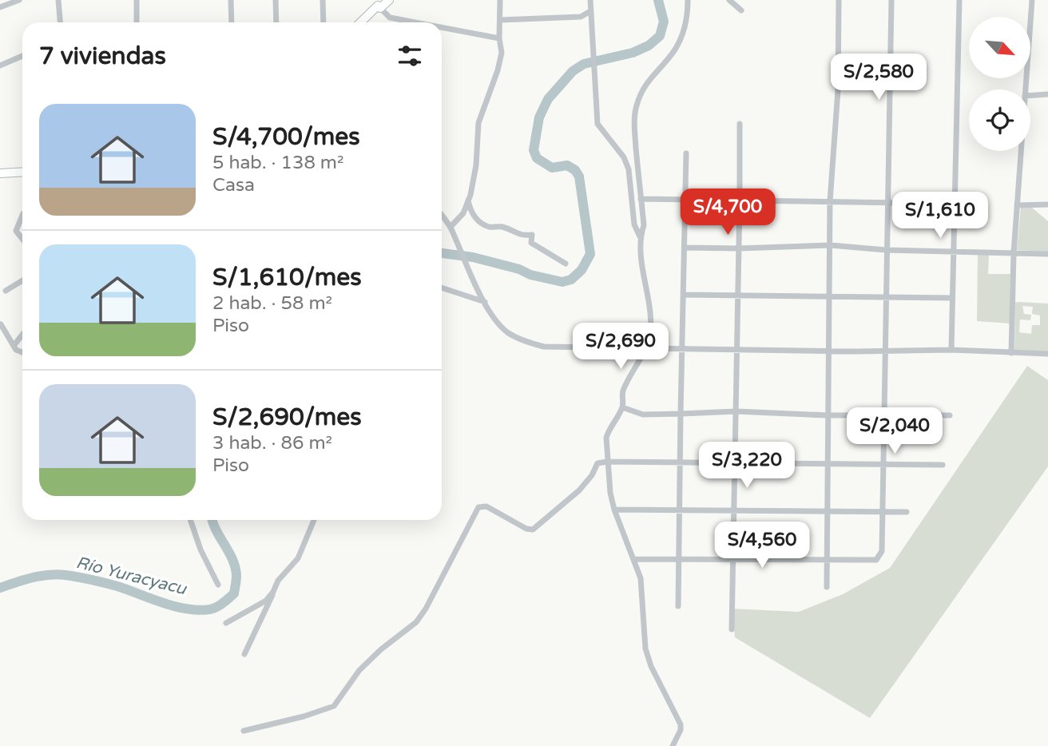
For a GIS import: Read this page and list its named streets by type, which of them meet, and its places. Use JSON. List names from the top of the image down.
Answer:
{
  "water": ["Río Yuracyacu"],
  "north": "bottom right",
  "page": {
    "heading": "7 viviendas",
    "price": [
      "S/2,580",
      "S/4,700",
      "S/1,610",
      "S/2,690",
      "S/2,040",
      "S/3,220",
      "S/4,560"
    ],
    "list": [
      {
        "name": "S/4,700/mes",
        "note": "5 hab. · 138 m² · Casa"
      },
      {
        "name": "S/1,610/mes",
        "note": "2 hab. · 58 m² · Piso"
      },
      {
        "name": "S/2,690/mes",
        "note": "3 hab. · 86 m² · Piso"
      }
    ]
  }
}
